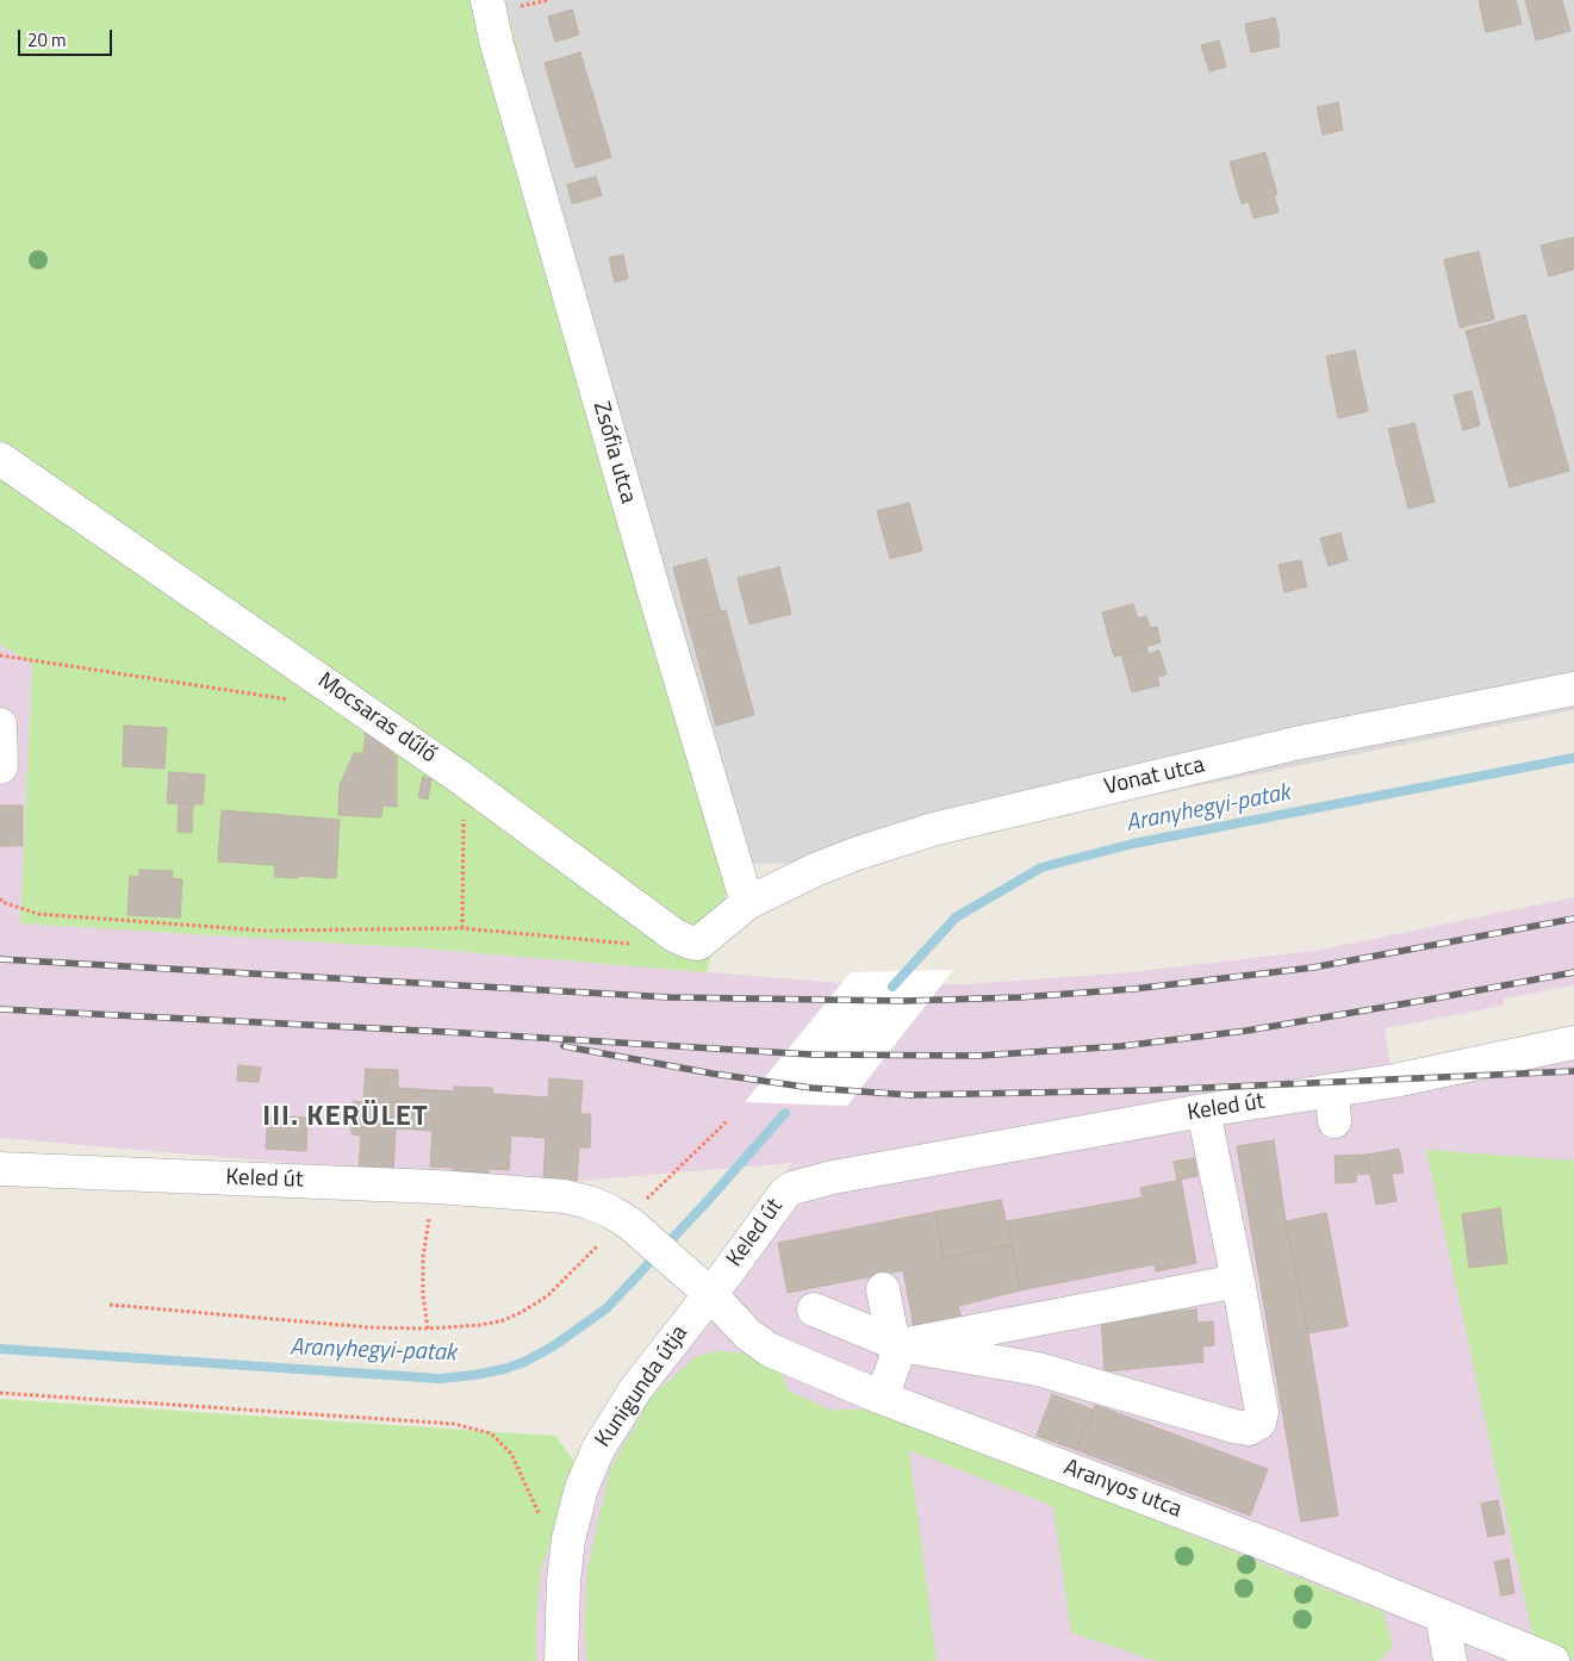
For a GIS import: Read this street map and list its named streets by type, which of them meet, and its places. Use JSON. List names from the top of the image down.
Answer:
{
  "streets": {
    "street": [
      "Zsófia utca",
      "Mocsaras dűlő",
      "Vonat utca",
      "Keled út",
      "Kunigunda útja",
      "Aranyos utca"
    ]
  },
  "crossings": [
    ["Zsófia utca", "Mocsaras dűlő"],
    ["Zsófia utca", "Vonat utca"],
    ["Mocsaras dűlő", "Vonat utca"],
    ["Keled út", "Kunigunda útja"],
    ["Keled út", "Aranyos utca"],
    ["Kunigunda útja", "Aranyos utca"]
  ],
  "districts": ["III. KERÜLET"],
  "water": ["Aranyhegyi-patak"],
  "scale_bar": "20 m"
}
